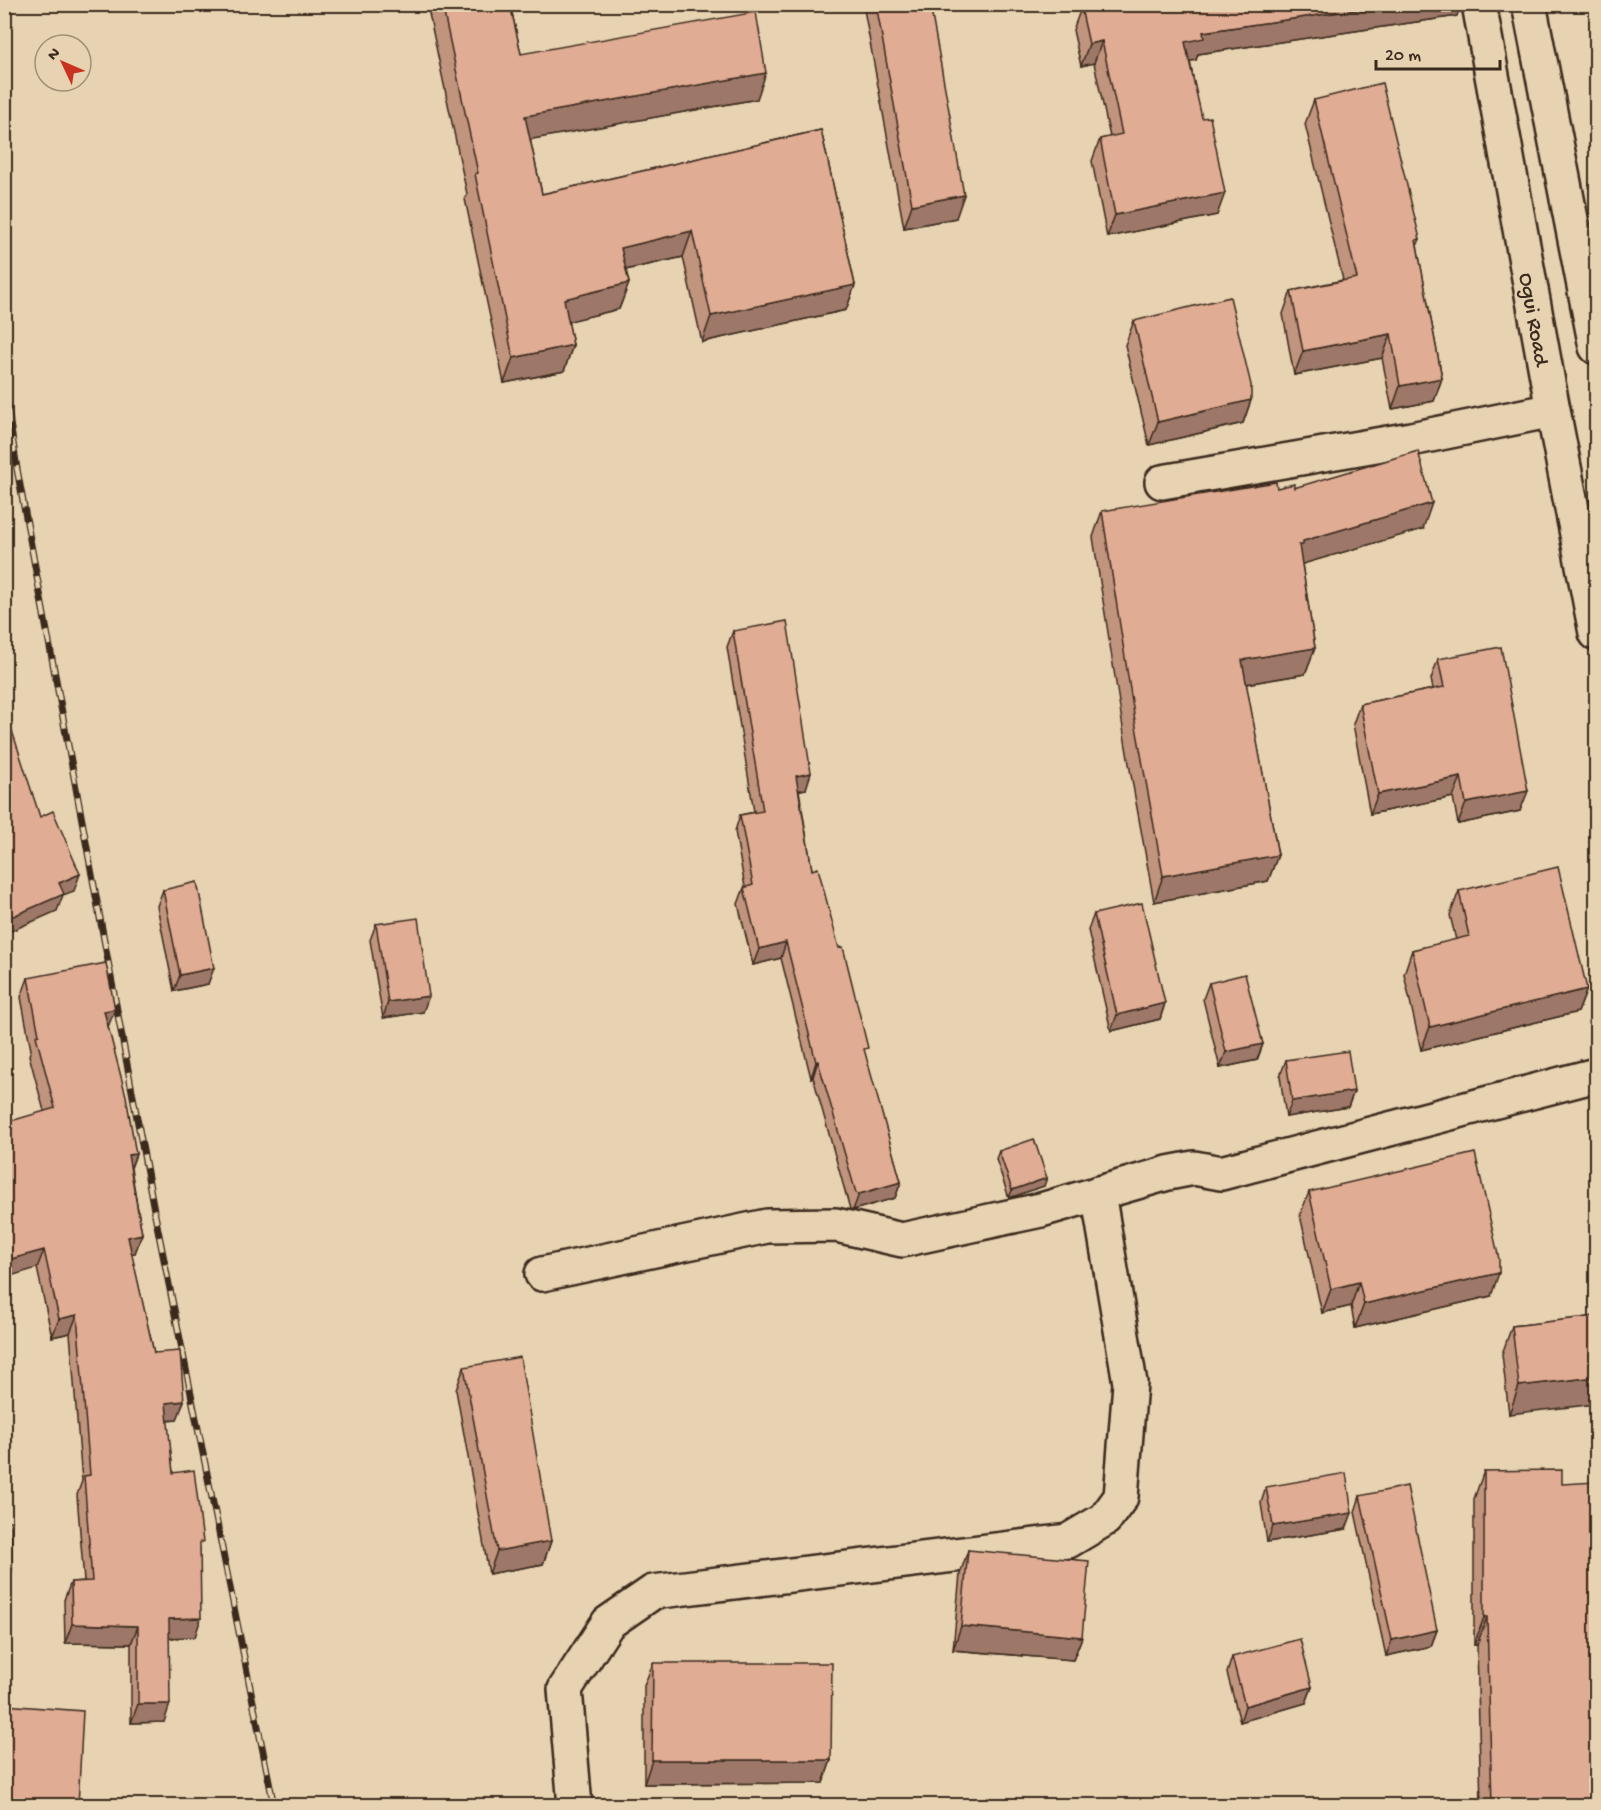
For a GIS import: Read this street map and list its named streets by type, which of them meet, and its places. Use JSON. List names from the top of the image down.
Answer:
{
  "streets": {
    "street": ["Ogui Road"]
  },
  "scale_bar": "20 m",
  "north": "top left"
}
